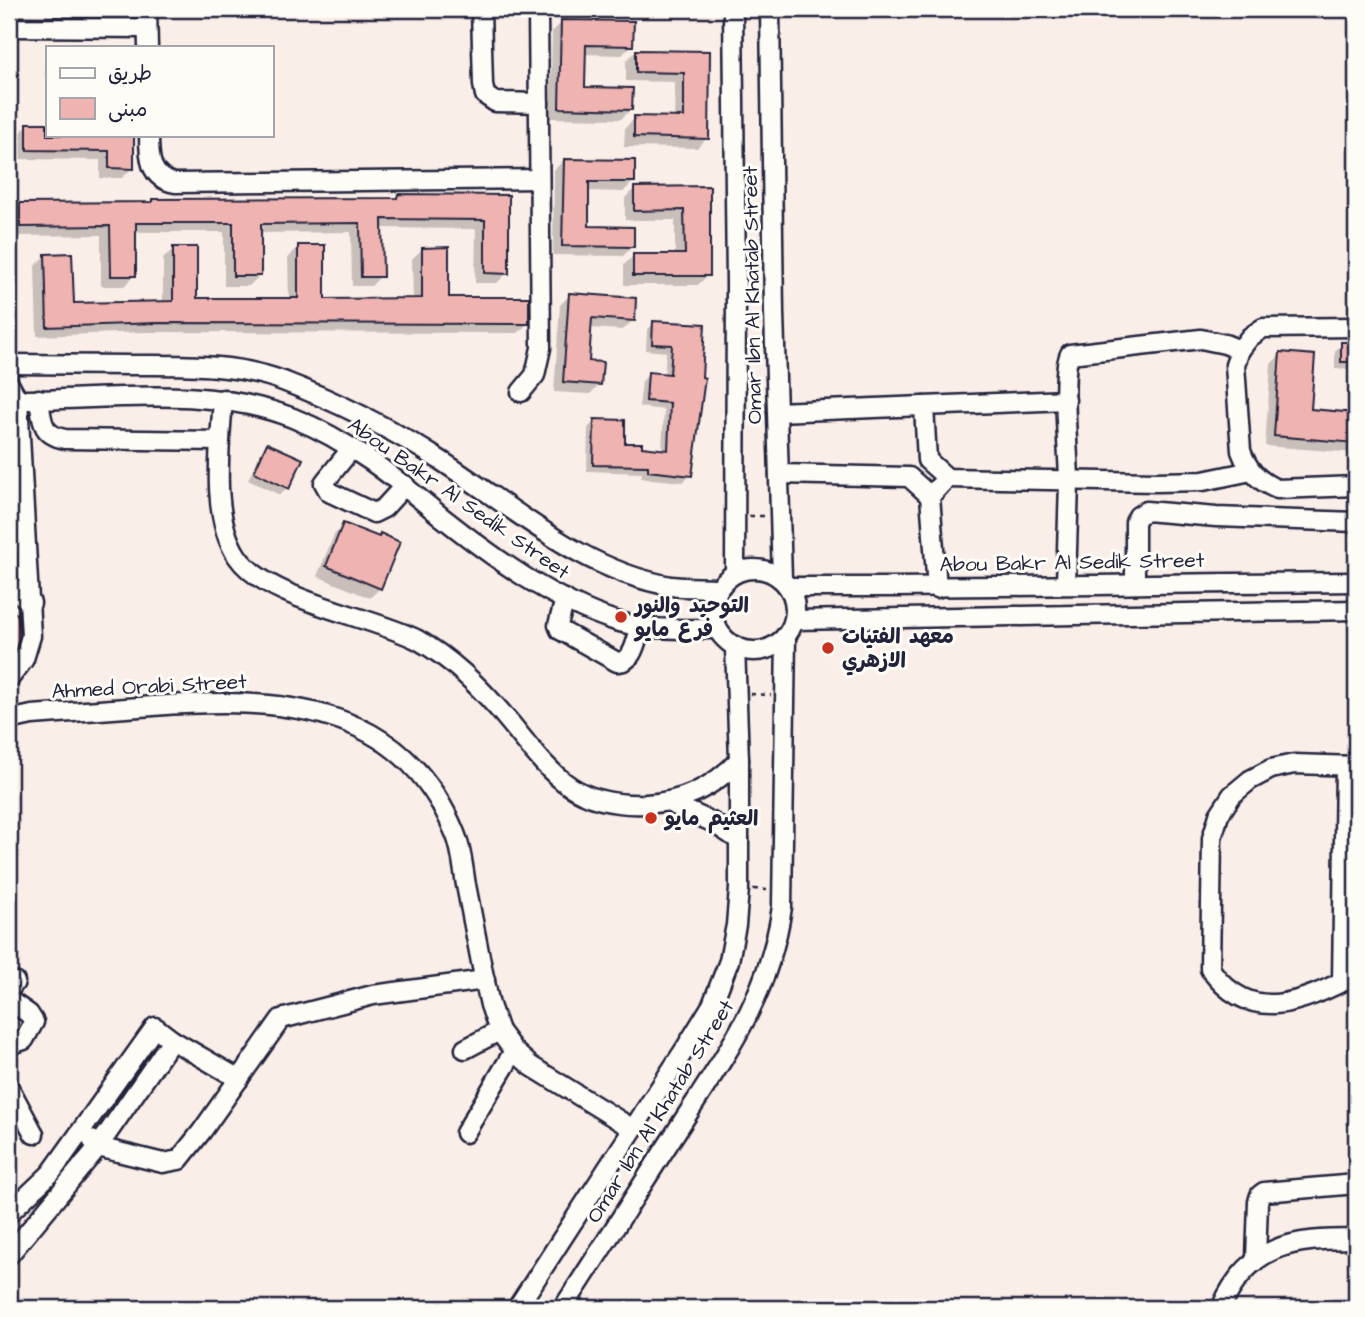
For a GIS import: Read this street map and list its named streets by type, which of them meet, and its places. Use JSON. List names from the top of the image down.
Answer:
{
  "streets": {
    "street": ["Omar Ibn Al Khatab Street", "Abou Bakr Al Sedik Street", "Ahmed Orabi Street"]
  },
  "crossings": [
    ["Omar Ibn Al Khatab Street", "Abou Bakr Al Sedik Street"],
    ["Omar Ibn Al Khatab Street", "Ahmed Orabi Street"]
  ],
  "places": ["التوحيد والنور فرع مايو", "معهد الفتيات الازهري", "العثيم مايو"],
  "legend": ["طريق", "مبنى"]
}
